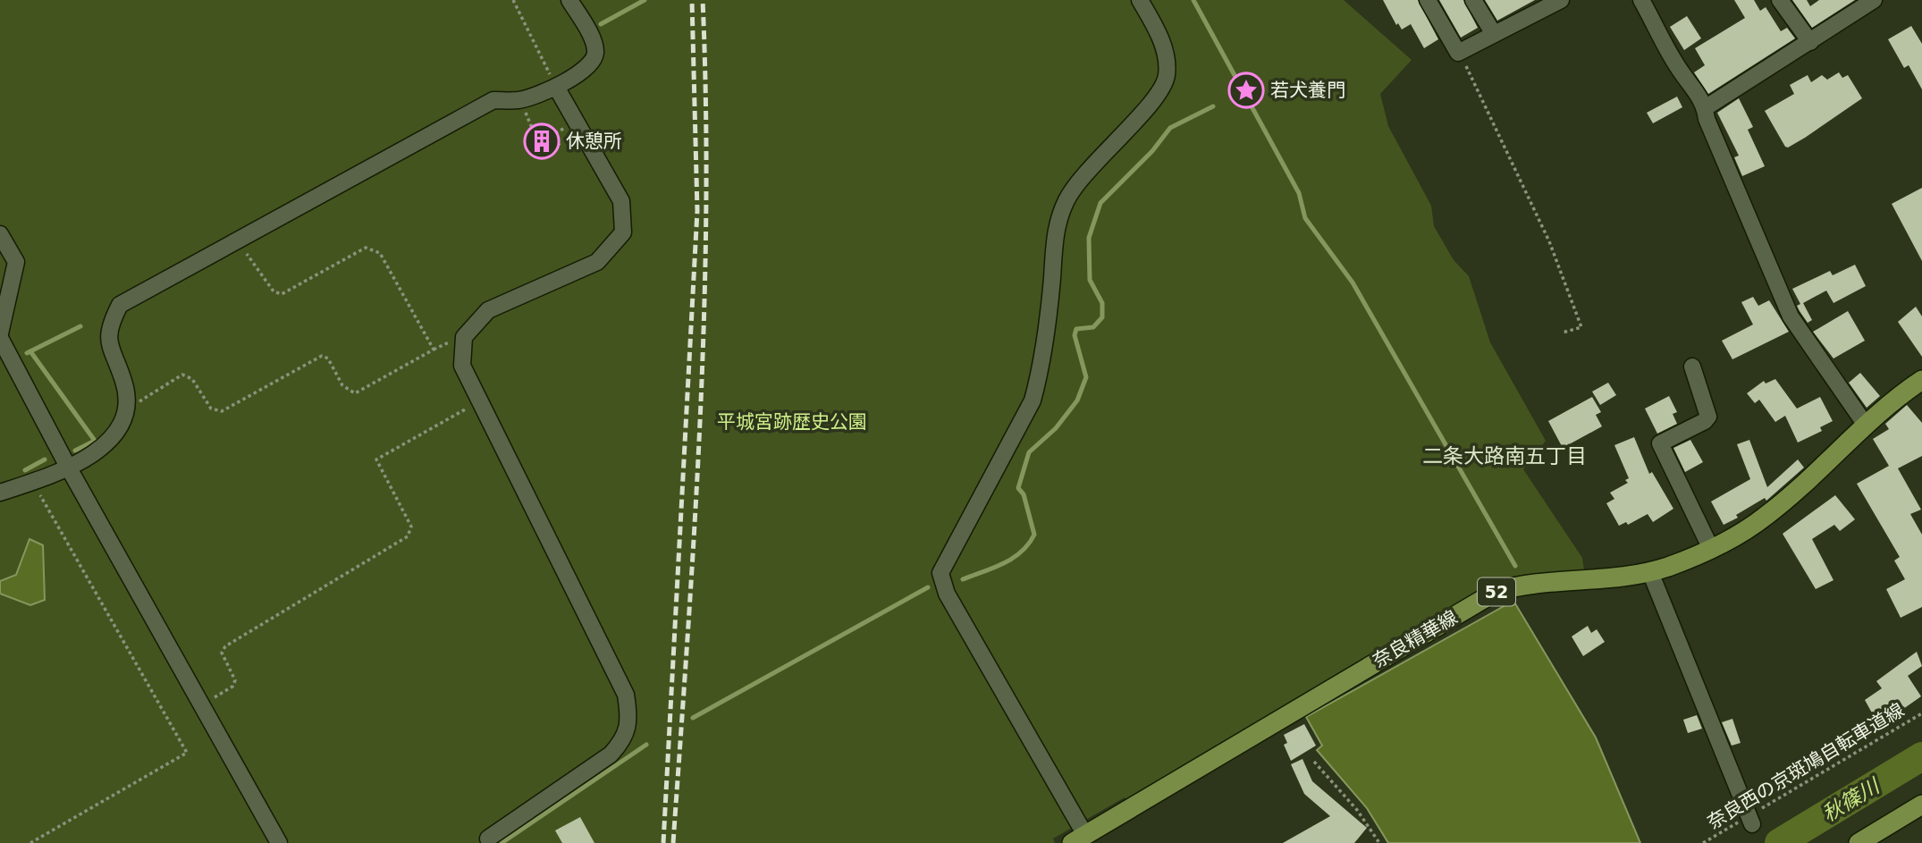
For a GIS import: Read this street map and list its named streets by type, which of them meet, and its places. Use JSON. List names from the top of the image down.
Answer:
{
  "streets": {
    "main road": ["52", "奈良精華線"],
    "path": ["奈良西の京斑鳩自転車道線"]
  },
  "districts": ["二条大路南五丁目"],
  "water": ["秋篠川"],
  "parks": ["平城宮跡歴史公園"],
  "places": {
    "place": ["若犬養門"],
    "building": ["休憩所"]
  }
}
